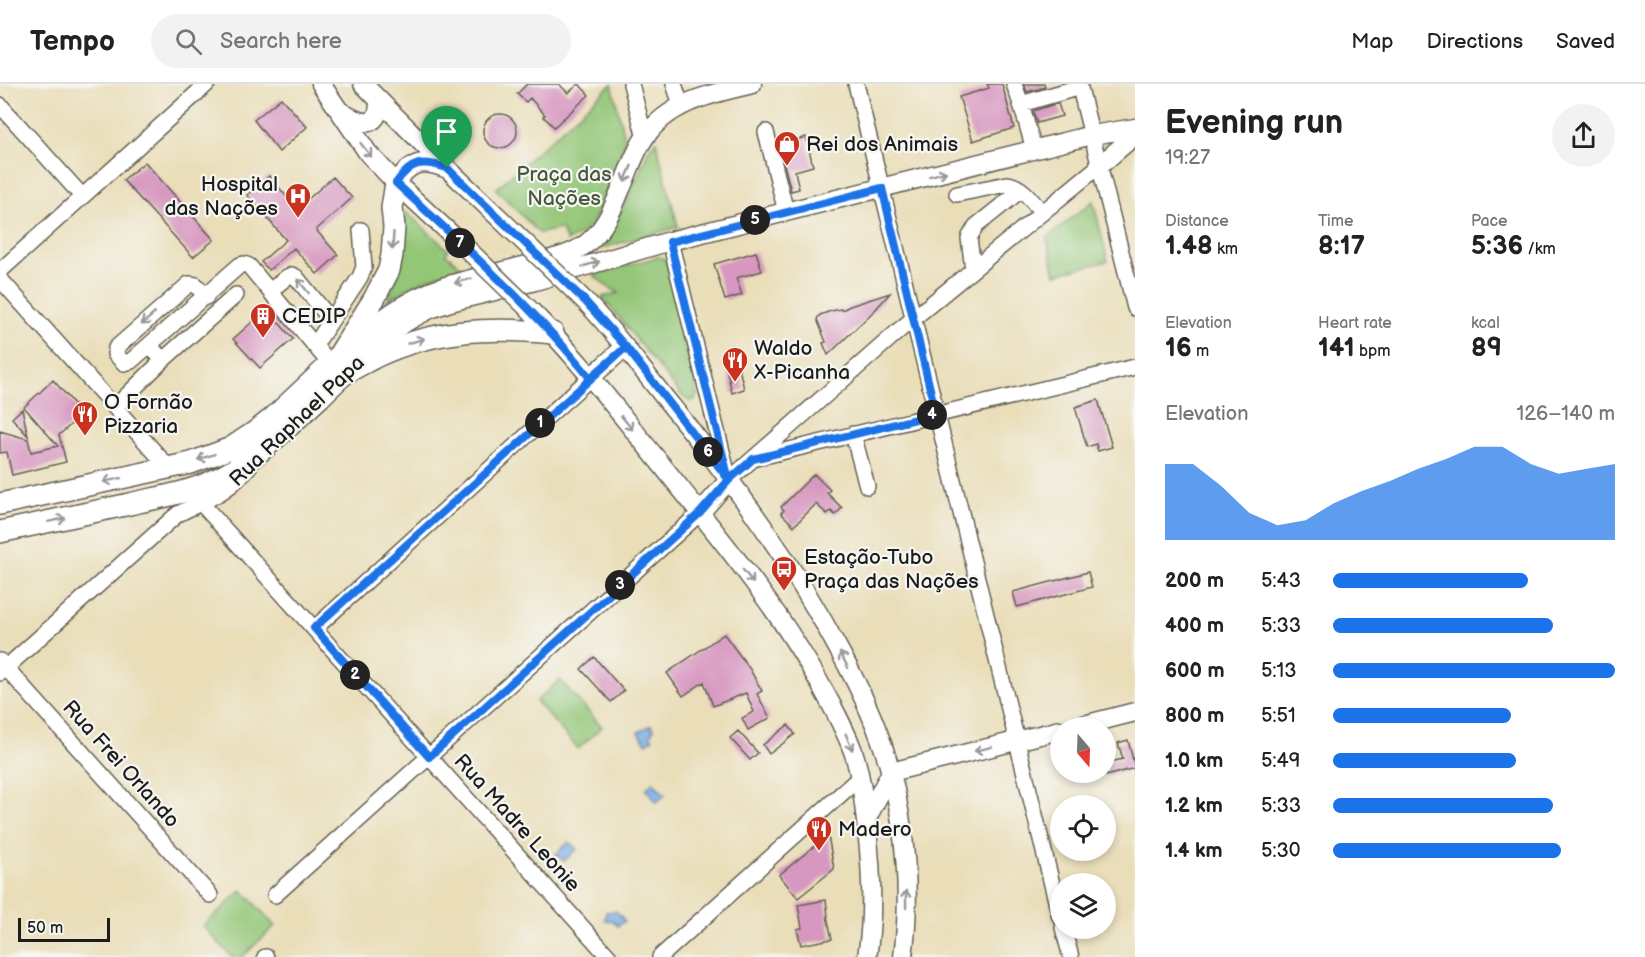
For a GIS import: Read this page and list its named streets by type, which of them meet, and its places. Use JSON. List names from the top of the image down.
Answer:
{
  "streets": {
    "highway": ["Rua Raphael Papa"],
    "street": ["Rua Frei Orlando", "Rua Madre Leonie"]
  },
  "crossings": [
    ["Rua Raphael Papa", "Rua Frei Orlando"],
    ["Rua Raphael Papa", "Rua Madre Leonie"]
  ],
  "parks": ["Praça das Nações"],
  "places": {
    "shop": ["Rei dos Animais"],
    "hospital": ["Hospital das Nações"],
    "building": ["CEDIP"],
    "restaurant": ["Waldo X-Picanha", "O Fornão Pizzaria", "Madero"],
    "bus stop": ["Estação-Tubo Praça das Nações"]
  },
  "scale_bar": "50 m",
  "north": "bottom",
  "page": {
    "header": "Tempo",
    "search": "Search here",
    "nav": ["Map", "Directions", "Saved"],
    "heading": ["Evening run", "19:27"],
    "stats": [
      ["Distance", "1.48 km"],
      ["Time", "8:17"],
      ["Pace", "5:36 /km"],
      ["Elevation", "16 m"],
      ["Heart rate", "141 bpm"],
      ["kcal", "89"]
    ],
    "pins": [
      "5",
      "7",
      "4",
      "1",
      "6",
      "3",
      "2"
    ],
    "chart": ["Elevation", "126–140 m"],
    "list": [
      {
        "name": "200 m",
        "note": "5:43"
      },
      {
        "name": "400 m",
        "note": "5:33"
      },
      {
        "name": "600 m",
        "note": "5:13"
      },
      {
        "name": "800 m",
        "note": "5:51"
      },
      {
        "name": "1.0 km",
        "note": "5:49"
      },
      {
        "name": "1.2 km",
        "note": "5:33"
      },
      {
        "name": "1.4 km",
        "note": "5:30"
      }
    ],
    "scale": "50 m"
  }
}
